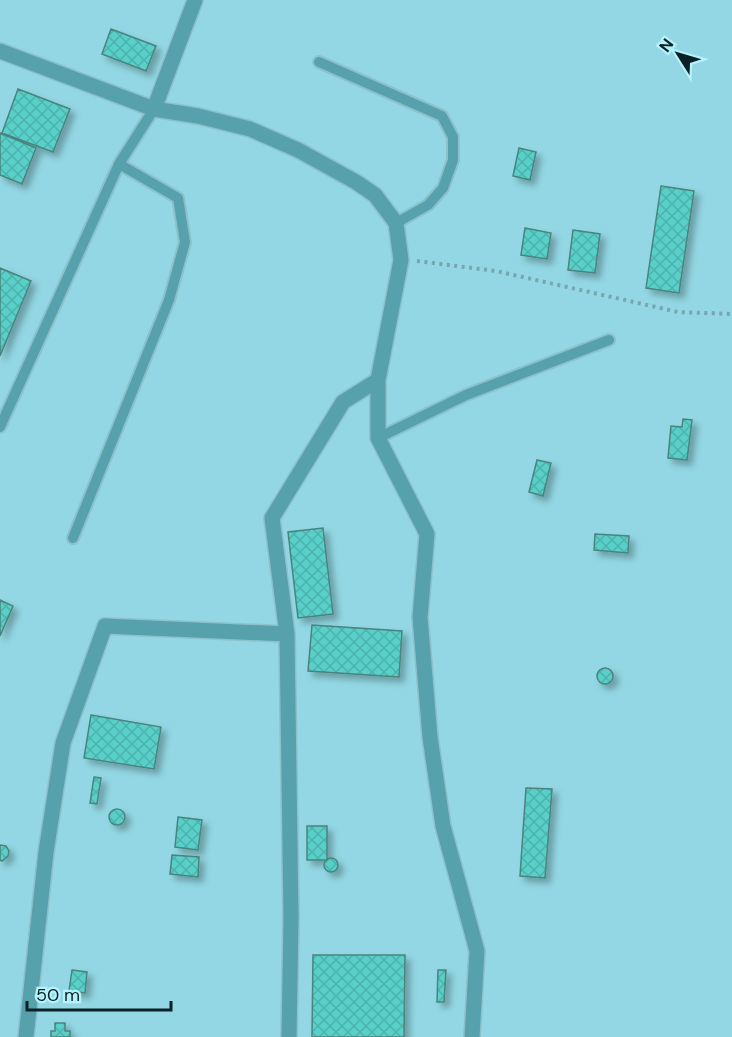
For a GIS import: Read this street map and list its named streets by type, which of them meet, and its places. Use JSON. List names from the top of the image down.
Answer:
{
  "scale_bar": "50 m",
  "north": "top left"
}
